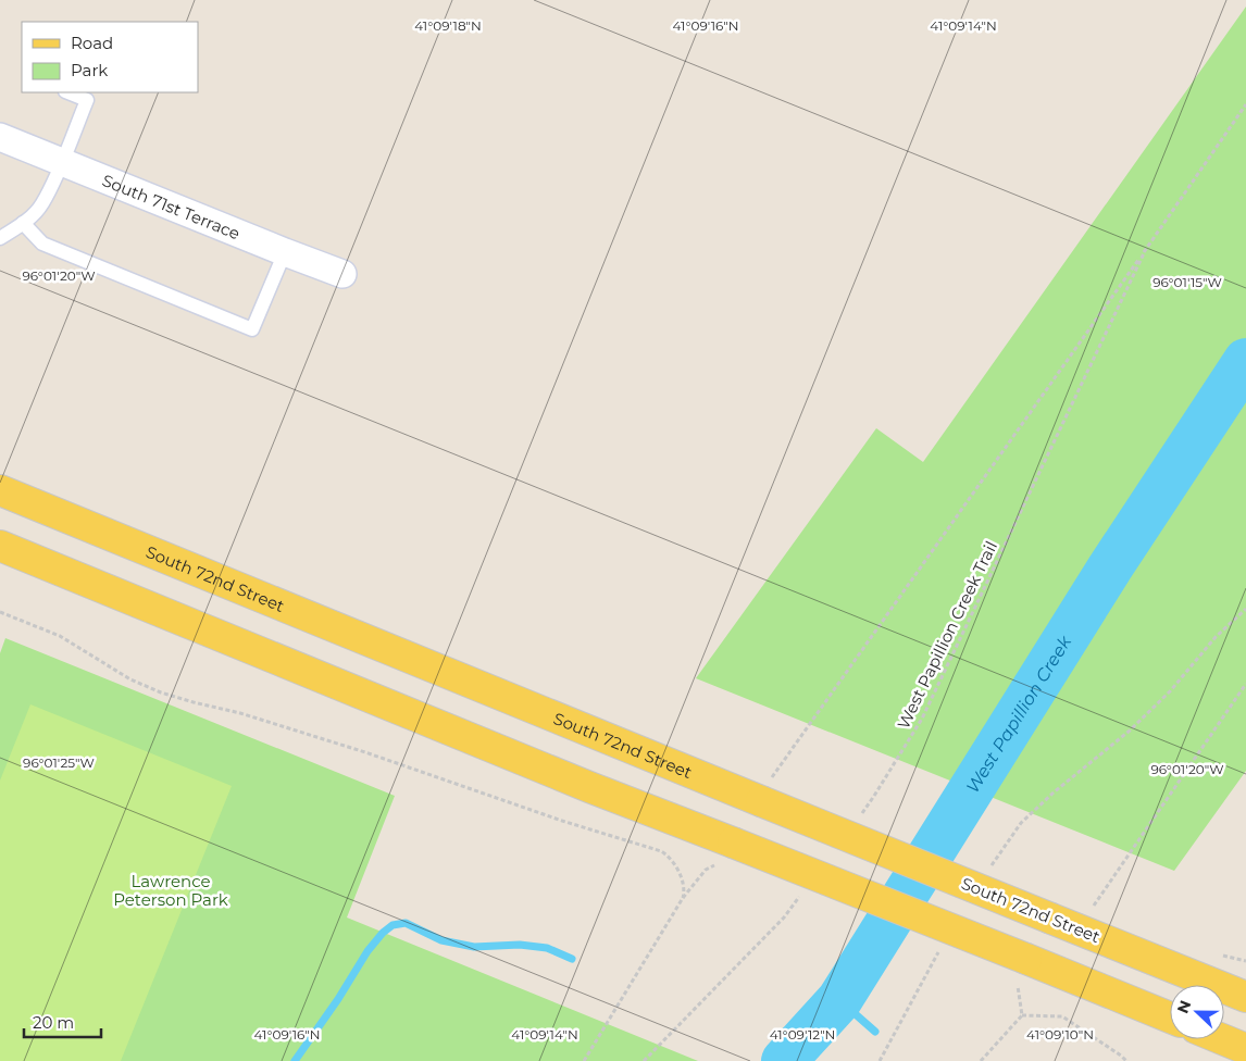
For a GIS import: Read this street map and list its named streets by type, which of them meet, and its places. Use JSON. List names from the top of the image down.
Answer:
{
  "streets": {
    "main road": ["South 72nd Street"],
    "street": ["South 71st Terrace"],
    "path": ["West Papillion Creek Trail"]
  },
  "crossings": [
    ["South 72nd Street", "West Papillion Creek Trail"]
  ],
  "water": ["West Papillion Creek"],
  "parks": ["Lawrence Peterson Park"],
  "legend": ["Road", "Park"],
  "scale_bar": "20 m",
  "north": "left",
  "coordinates": [
    "41°09'18\"N",
    "41°09'16\"N",
    "41°09'14\"N",
    "96°01'20\"W",
    "96°01'15\"W",
    "96°01'25\"W",
    "41°09'12\"N",
    "41°09'10\"N"
  ]
}
